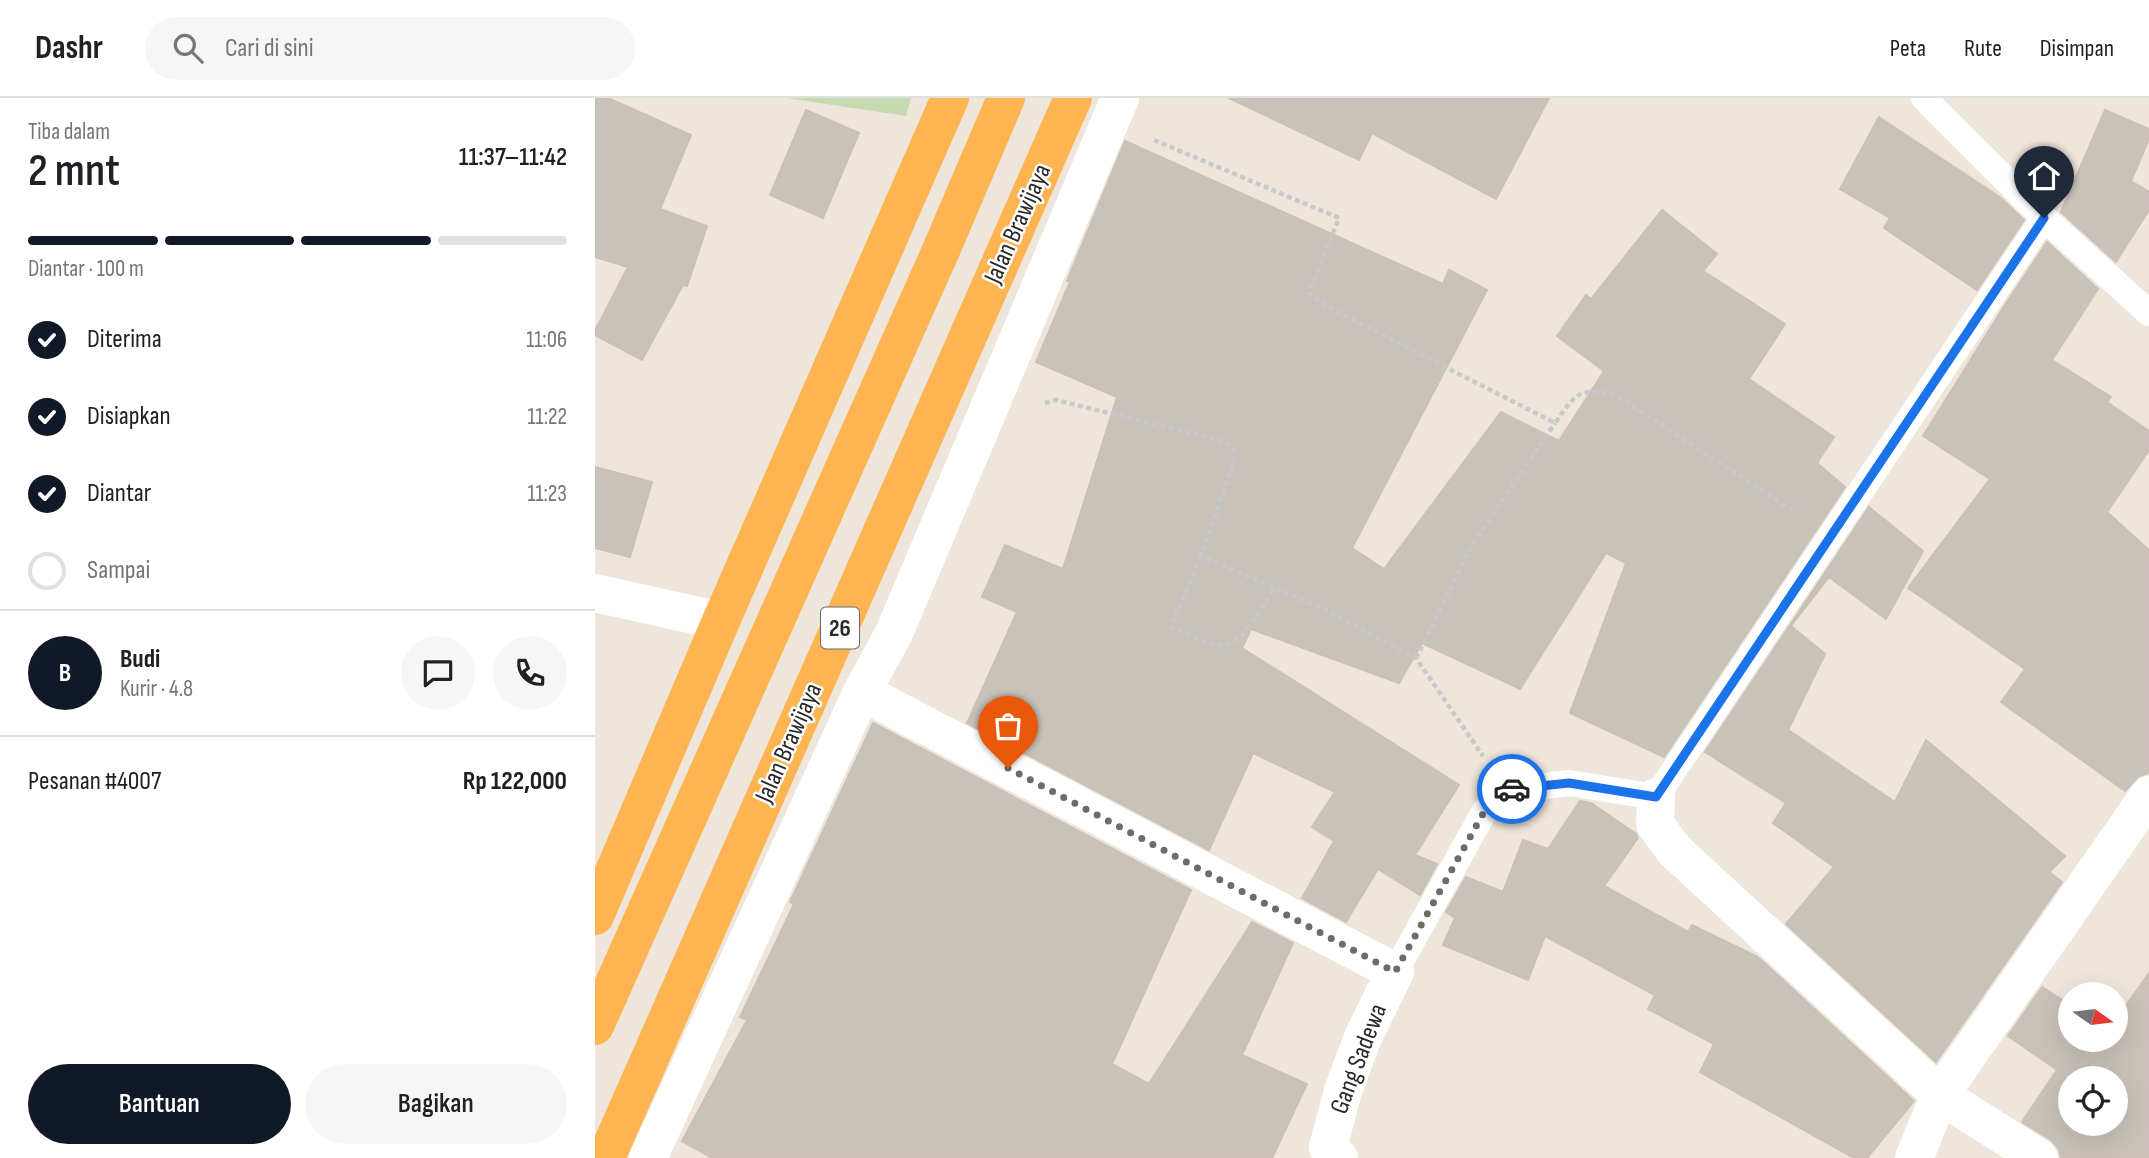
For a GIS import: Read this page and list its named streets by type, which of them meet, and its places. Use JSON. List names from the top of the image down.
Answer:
{
  "streets": {
    "highway": ["Jalan Brawijaya", "26"],
    "street": ["Gang Sadewa"]
  },
  "north": "right",
  "page": {
    "header": "Dashr",
    "search": "Cari di sini",
    "nav": ["Peta", "Rute", "Disimpan"],
    "heading": ["2 mnt", "Tiba dalam", "11:37–11:42"],
    "panel": [
      "Budi",
      "Kurir · 4.8",
      "Pesanan #4007",
      "Rp 122,000"
    ],
    "bar": "Diantar · 100 m",
    "list": [
      ["Diterima", "11:06"],
      ["Disiapkan", "11:22"],
      ["Diantar", "11:23"],
      "Sampai"
    ],
    "round": "B",
    "buttons": ["Bantuan", "Bagikan"]
  }
}
